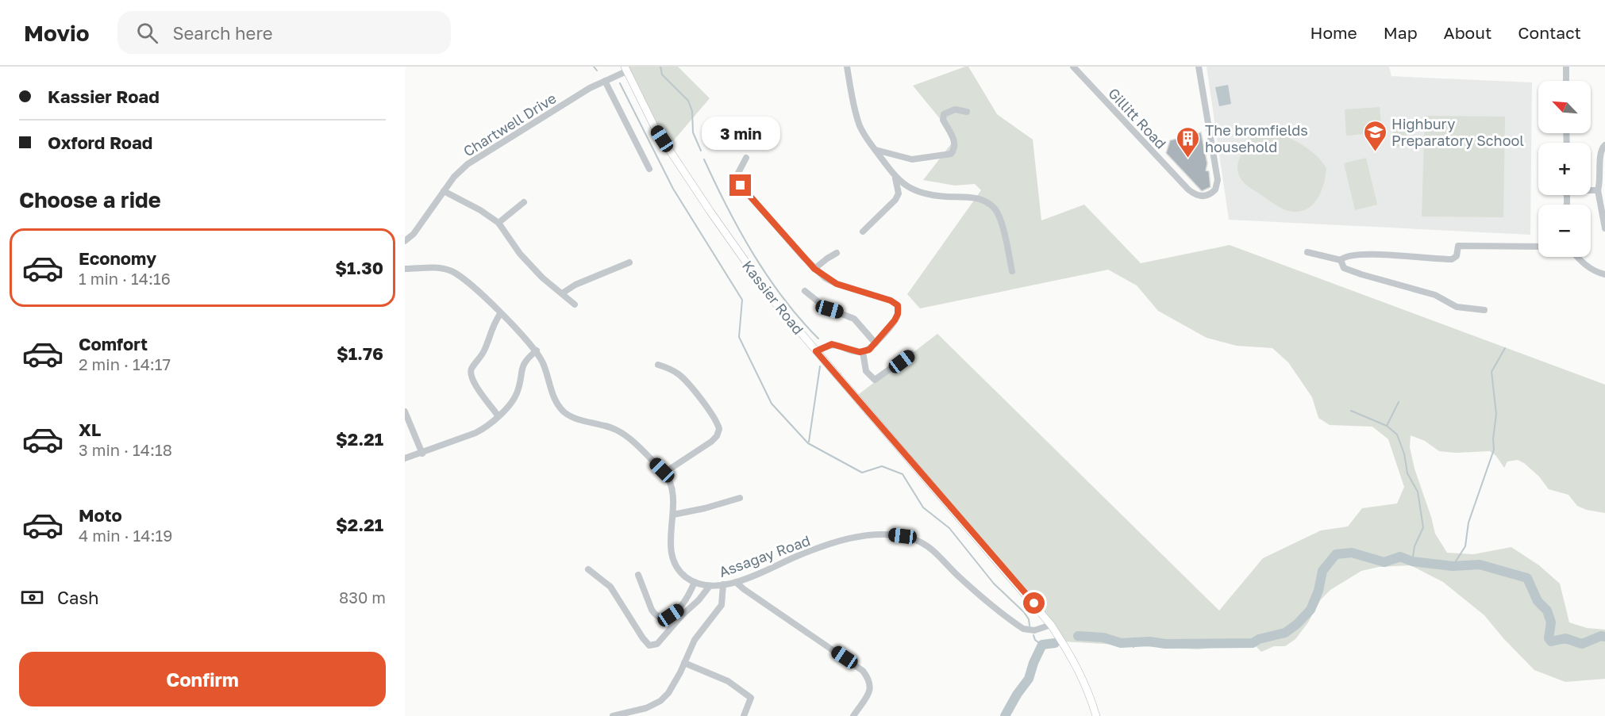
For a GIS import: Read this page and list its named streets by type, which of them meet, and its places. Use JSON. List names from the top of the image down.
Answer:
{
  "streets": {
    "main road": ["Kassier Road"],
    "street": ["Gillitt Road", "Chartwell Drive", "Assagay Road"]
  },
  "crossings": [
    ["Chartwell Drive", "Kassier Road"],
    ["Kassier Road", "Assagay Road"]
  ],
  "places": {
    "school or university": ["Highbury Preparatory School"],
    "building": ["The bromfields household"]
  },
  "north": "top left",
  "page": {
    "header": "Movio",
    "search": "Search here",
    "nav": [
      "Home",
      "Map",
      "About",
      "Contact"
    ],
    "banner": ["Kassier Road", "Oxford Road"],
    "map_buttons": ["+", "−"],
    "bubble": "3 min",
    "heading": "Choose a ride",
    "list": [
      {
        "name": "Economy",
        "note": "1 min · 14:16",
        "value": "$1.30"
      },
      {
        "name": "Comfort",
        "note": "2 min · 14:17",
        "value": "$1.76"
      },
      {
        "name": "XL",
        "note": "3 min · 14:18",
        "value": "$2.21"
      },
      {
        "name": "Moto",
        "note": "4 min · 14:19",
        "value": "$2.21"
      }
    ],
    "pay": ["Cash", "830 m"],
    "buttons": "Confirm"
  }
}
